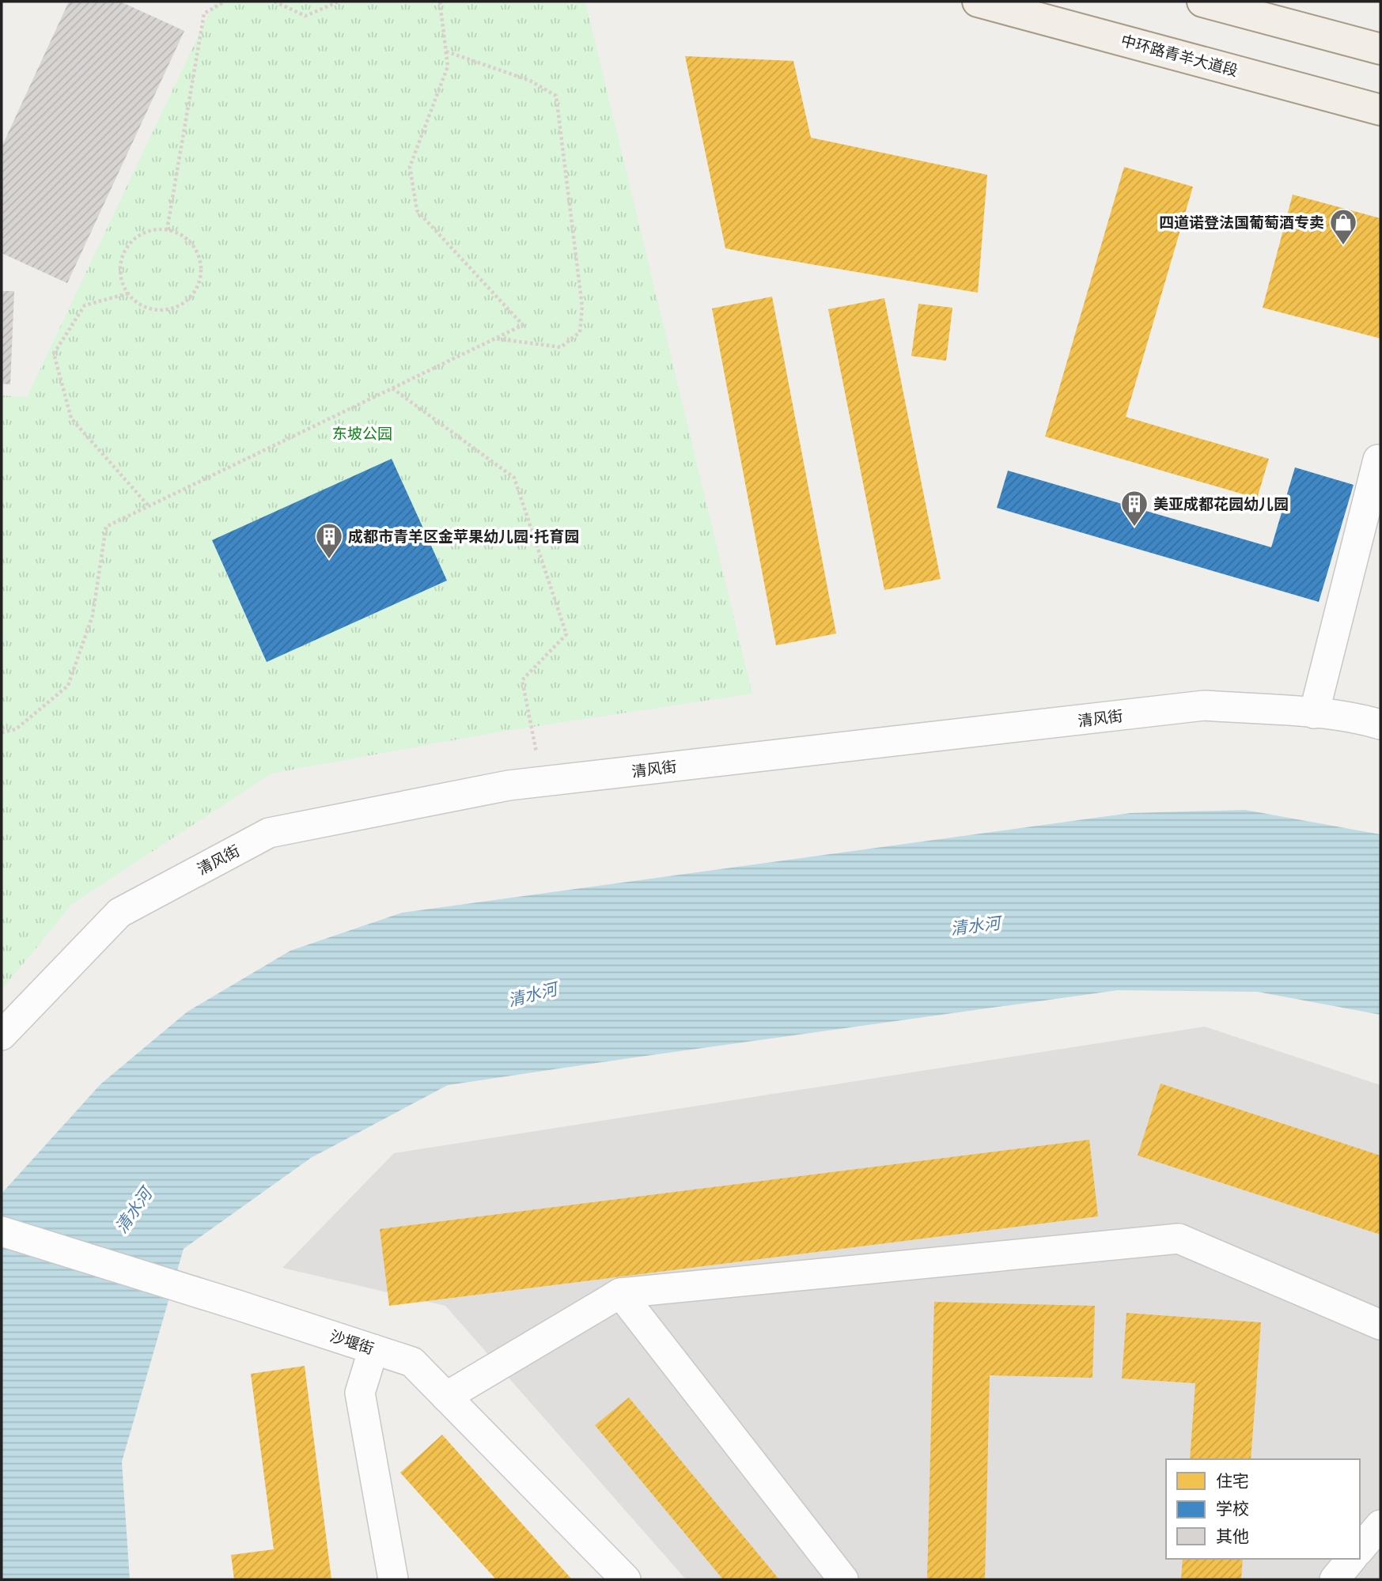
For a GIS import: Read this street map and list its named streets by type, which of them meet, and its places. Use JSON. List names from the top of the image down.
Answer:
{
  "streets": {
    "main road": ["中环路青羊大道段"],
    "street": ["清风街", "沙堰街"]
  },
  "water": ["清水河"],
  "parks": ["东坡公园"],
  "places": {
    "shop": ["四道诺登法国葡萄酒专卖"],
    "building": ["美亚成都花园幼儿园", "成都市青羊区金苹果幼儿园·托育园"]
  },
  "legend": ["住宅", "学校", "其他"]
}
